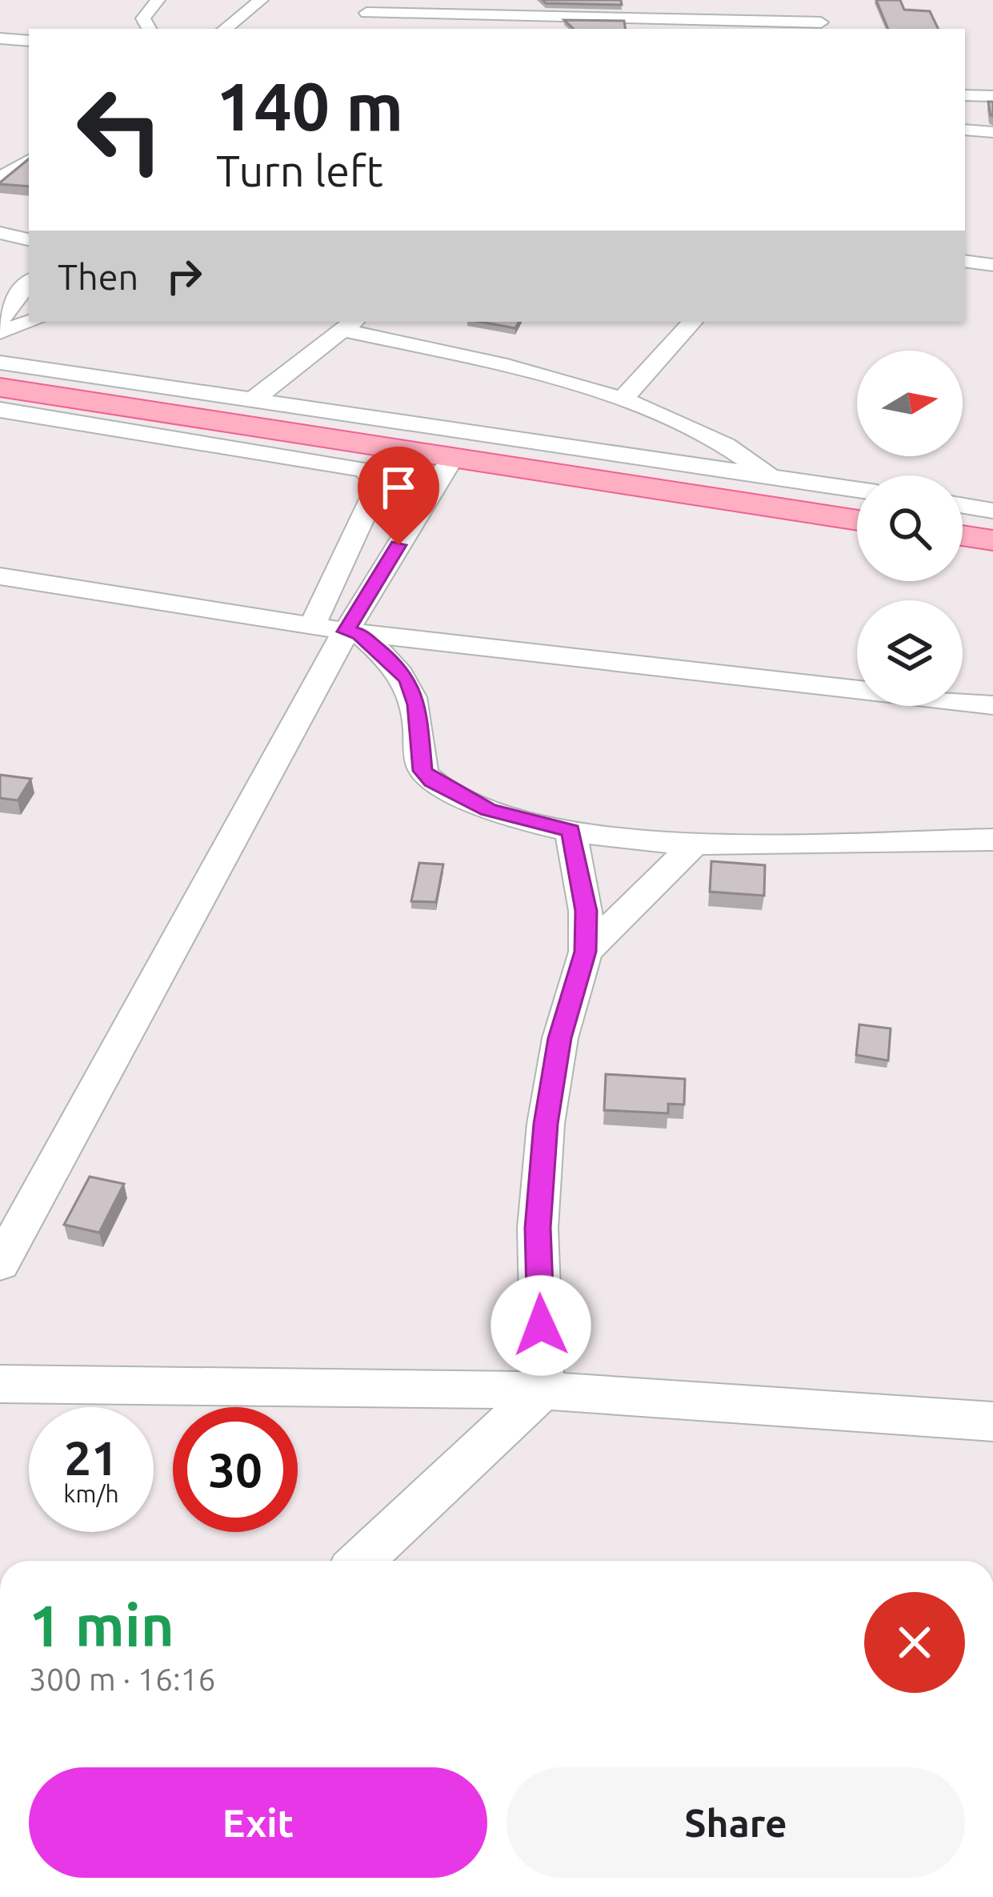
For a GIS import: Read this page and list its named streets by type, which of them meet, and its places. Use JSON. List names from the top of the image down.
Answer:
{
  "north": "right",
  "page": {
    "turn": ["140 m", "Turn left"],
    "then": "Then",
    "speed": "21 km/h",
    "limit": "30",
    "heading": ["1 min", "300 m · 16:16"],
    "buttons": ["Exit", "Share"]
  }
}
